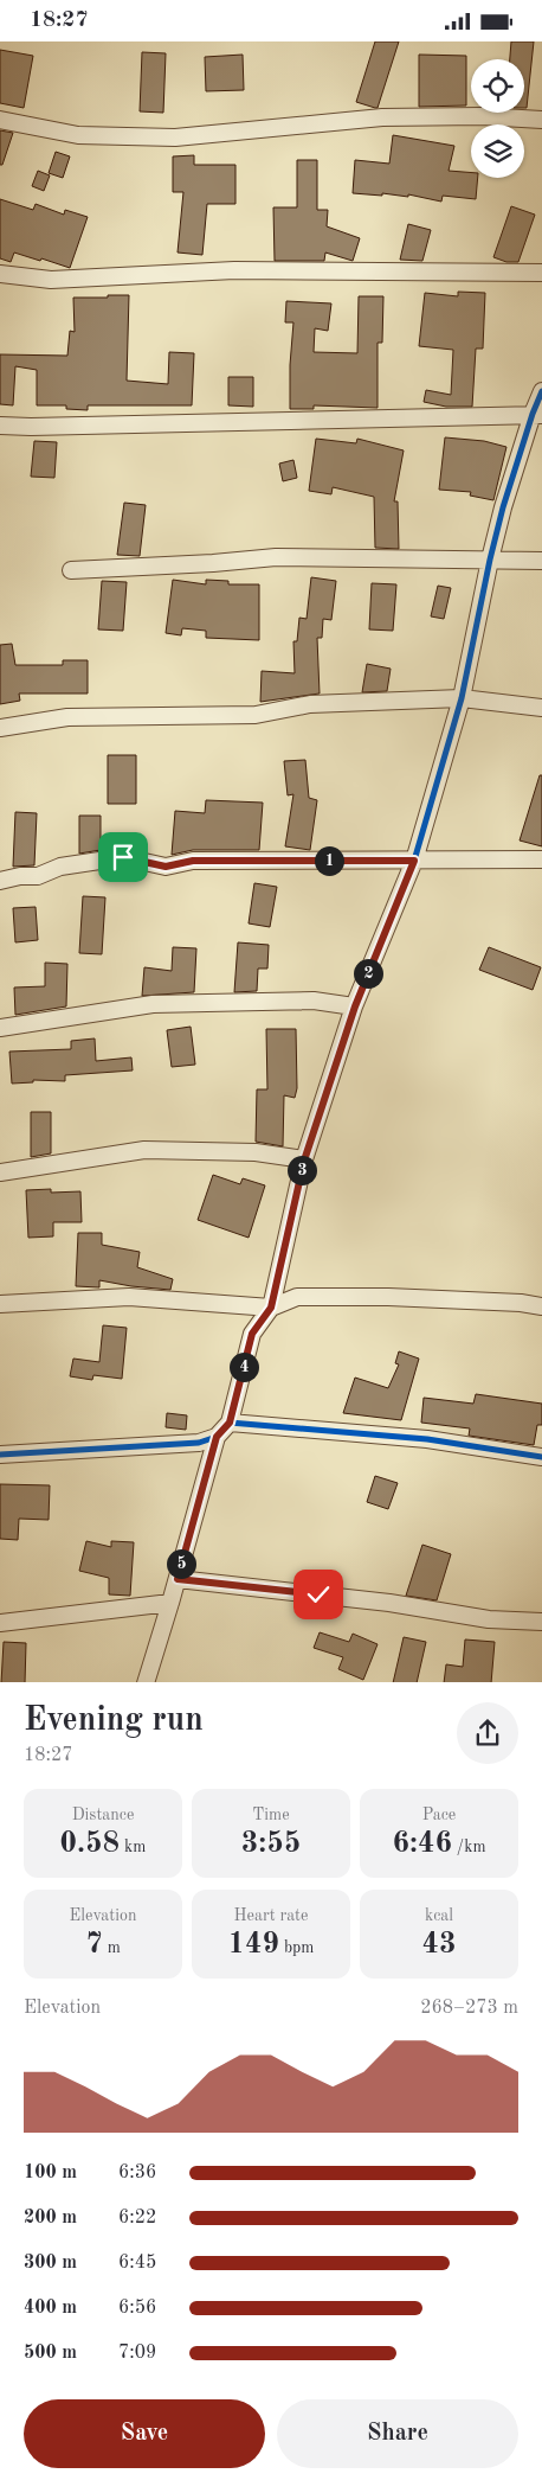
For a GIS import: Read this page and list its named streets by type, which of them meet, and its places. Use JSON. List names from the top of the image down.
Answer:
{
  "page": {
    "status": "18:27",
    "pins": [
      "1",
      "2",
      "3",
      "4",
      "5"
    ],
    "heading": ["Evening run", "18:27"],
    "stats": [
      ["Distance", "0.58 km"],
      ["Time", "3:55"],
      ["Pace", "6:46 /km"],
      ["Elevation", "7 m"],
      ["Heart rate", "149 bpm"],
      ["kcal", "43"]
    ],
    "chart": ["Elevation", "268–273 m"],
    "list": [
      {
        "name": "100 m",
        "note": "6:36"
      },
      {
        "name": "200 m",
        "note": "6:22"
      },
      {
        "name": "300 m",
        "note": "6:45"
      },
      {
        "name": "400 m",
        "note": "6:56"
      },
      {
        "name": "500 m",
        "note": "7:09"
      }
    ],
    "buttons": ["Save", "Share"]
  }
}
